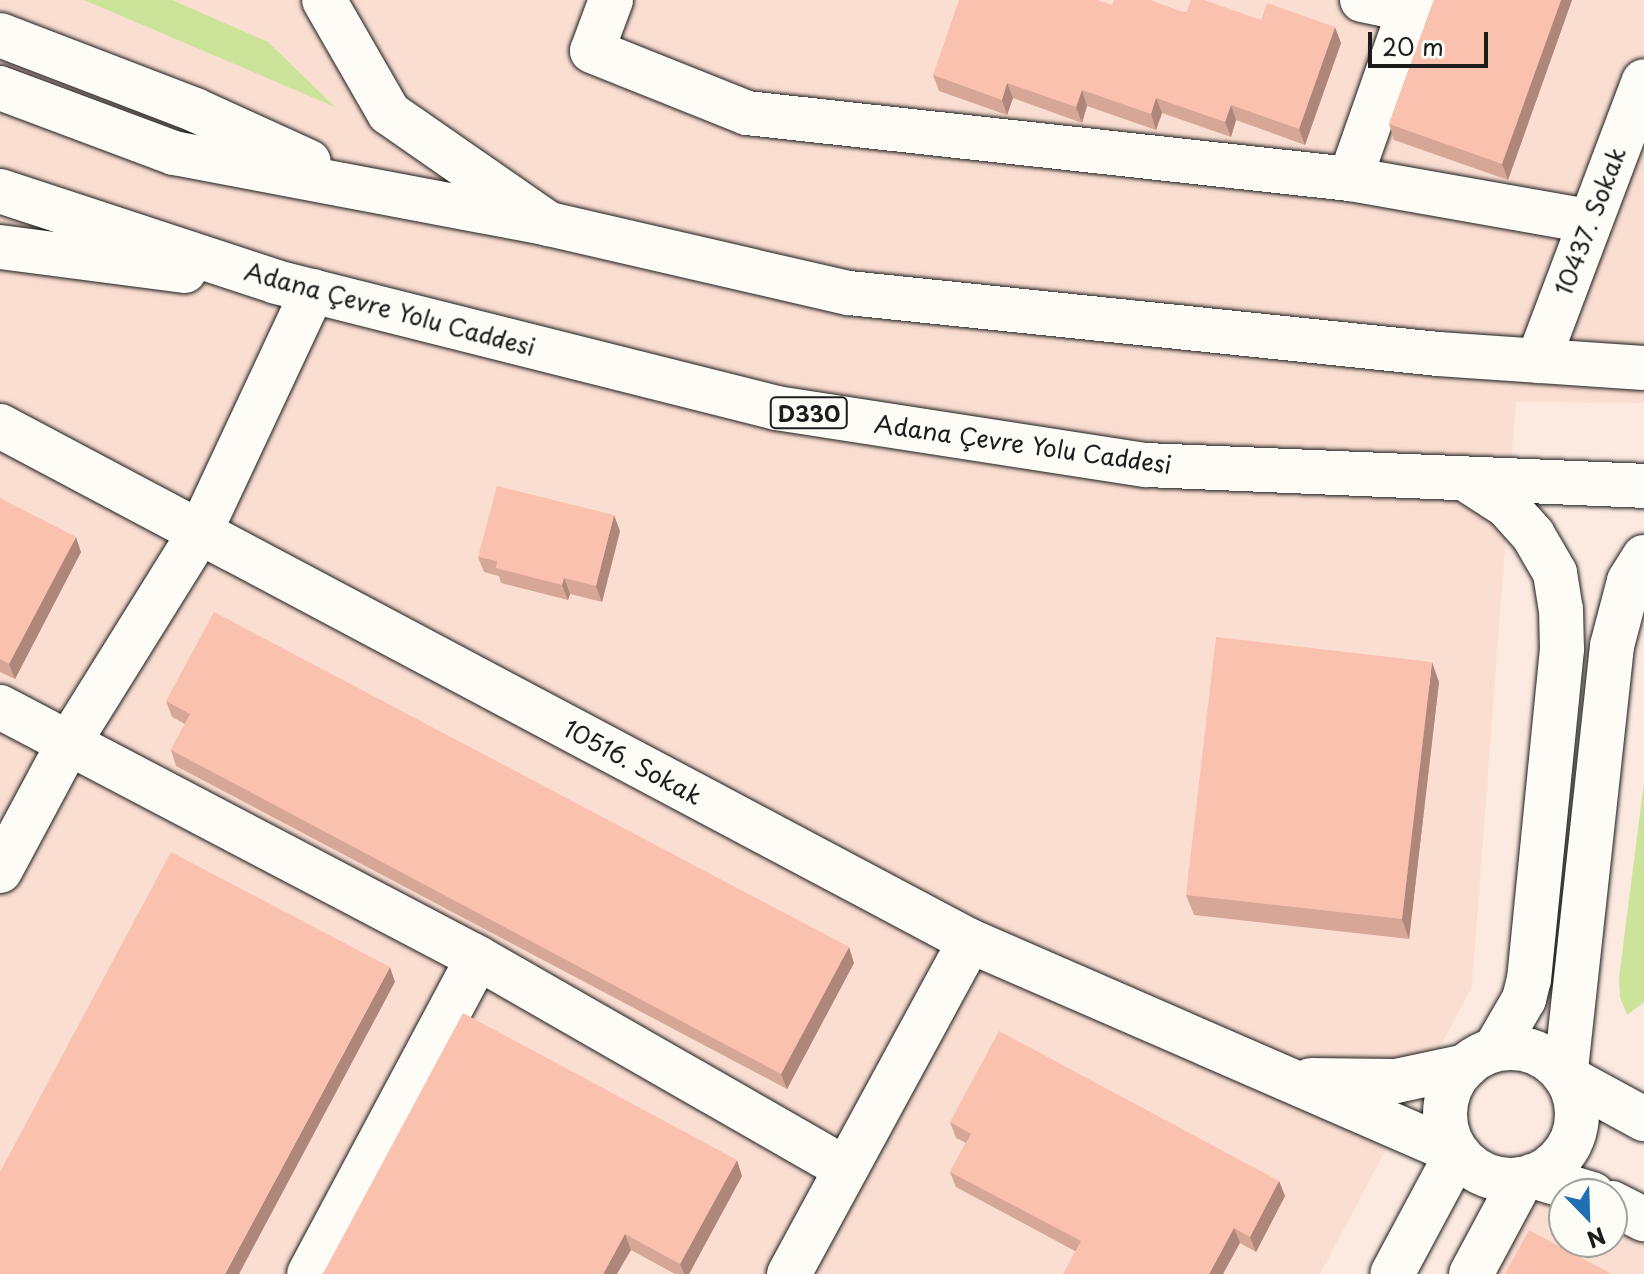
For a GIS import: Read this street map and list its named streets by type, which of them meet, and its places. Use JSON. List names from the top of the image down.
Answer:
{
  "streets": {
    "main road": [
      "10437. Sokak",
      "Adana Çevre Yolu Caddesi",
      "D330",
      "10516. Sokak"
    ]
  },
  "scale_bar": "20 m",
  "north": "bottom right"
}
